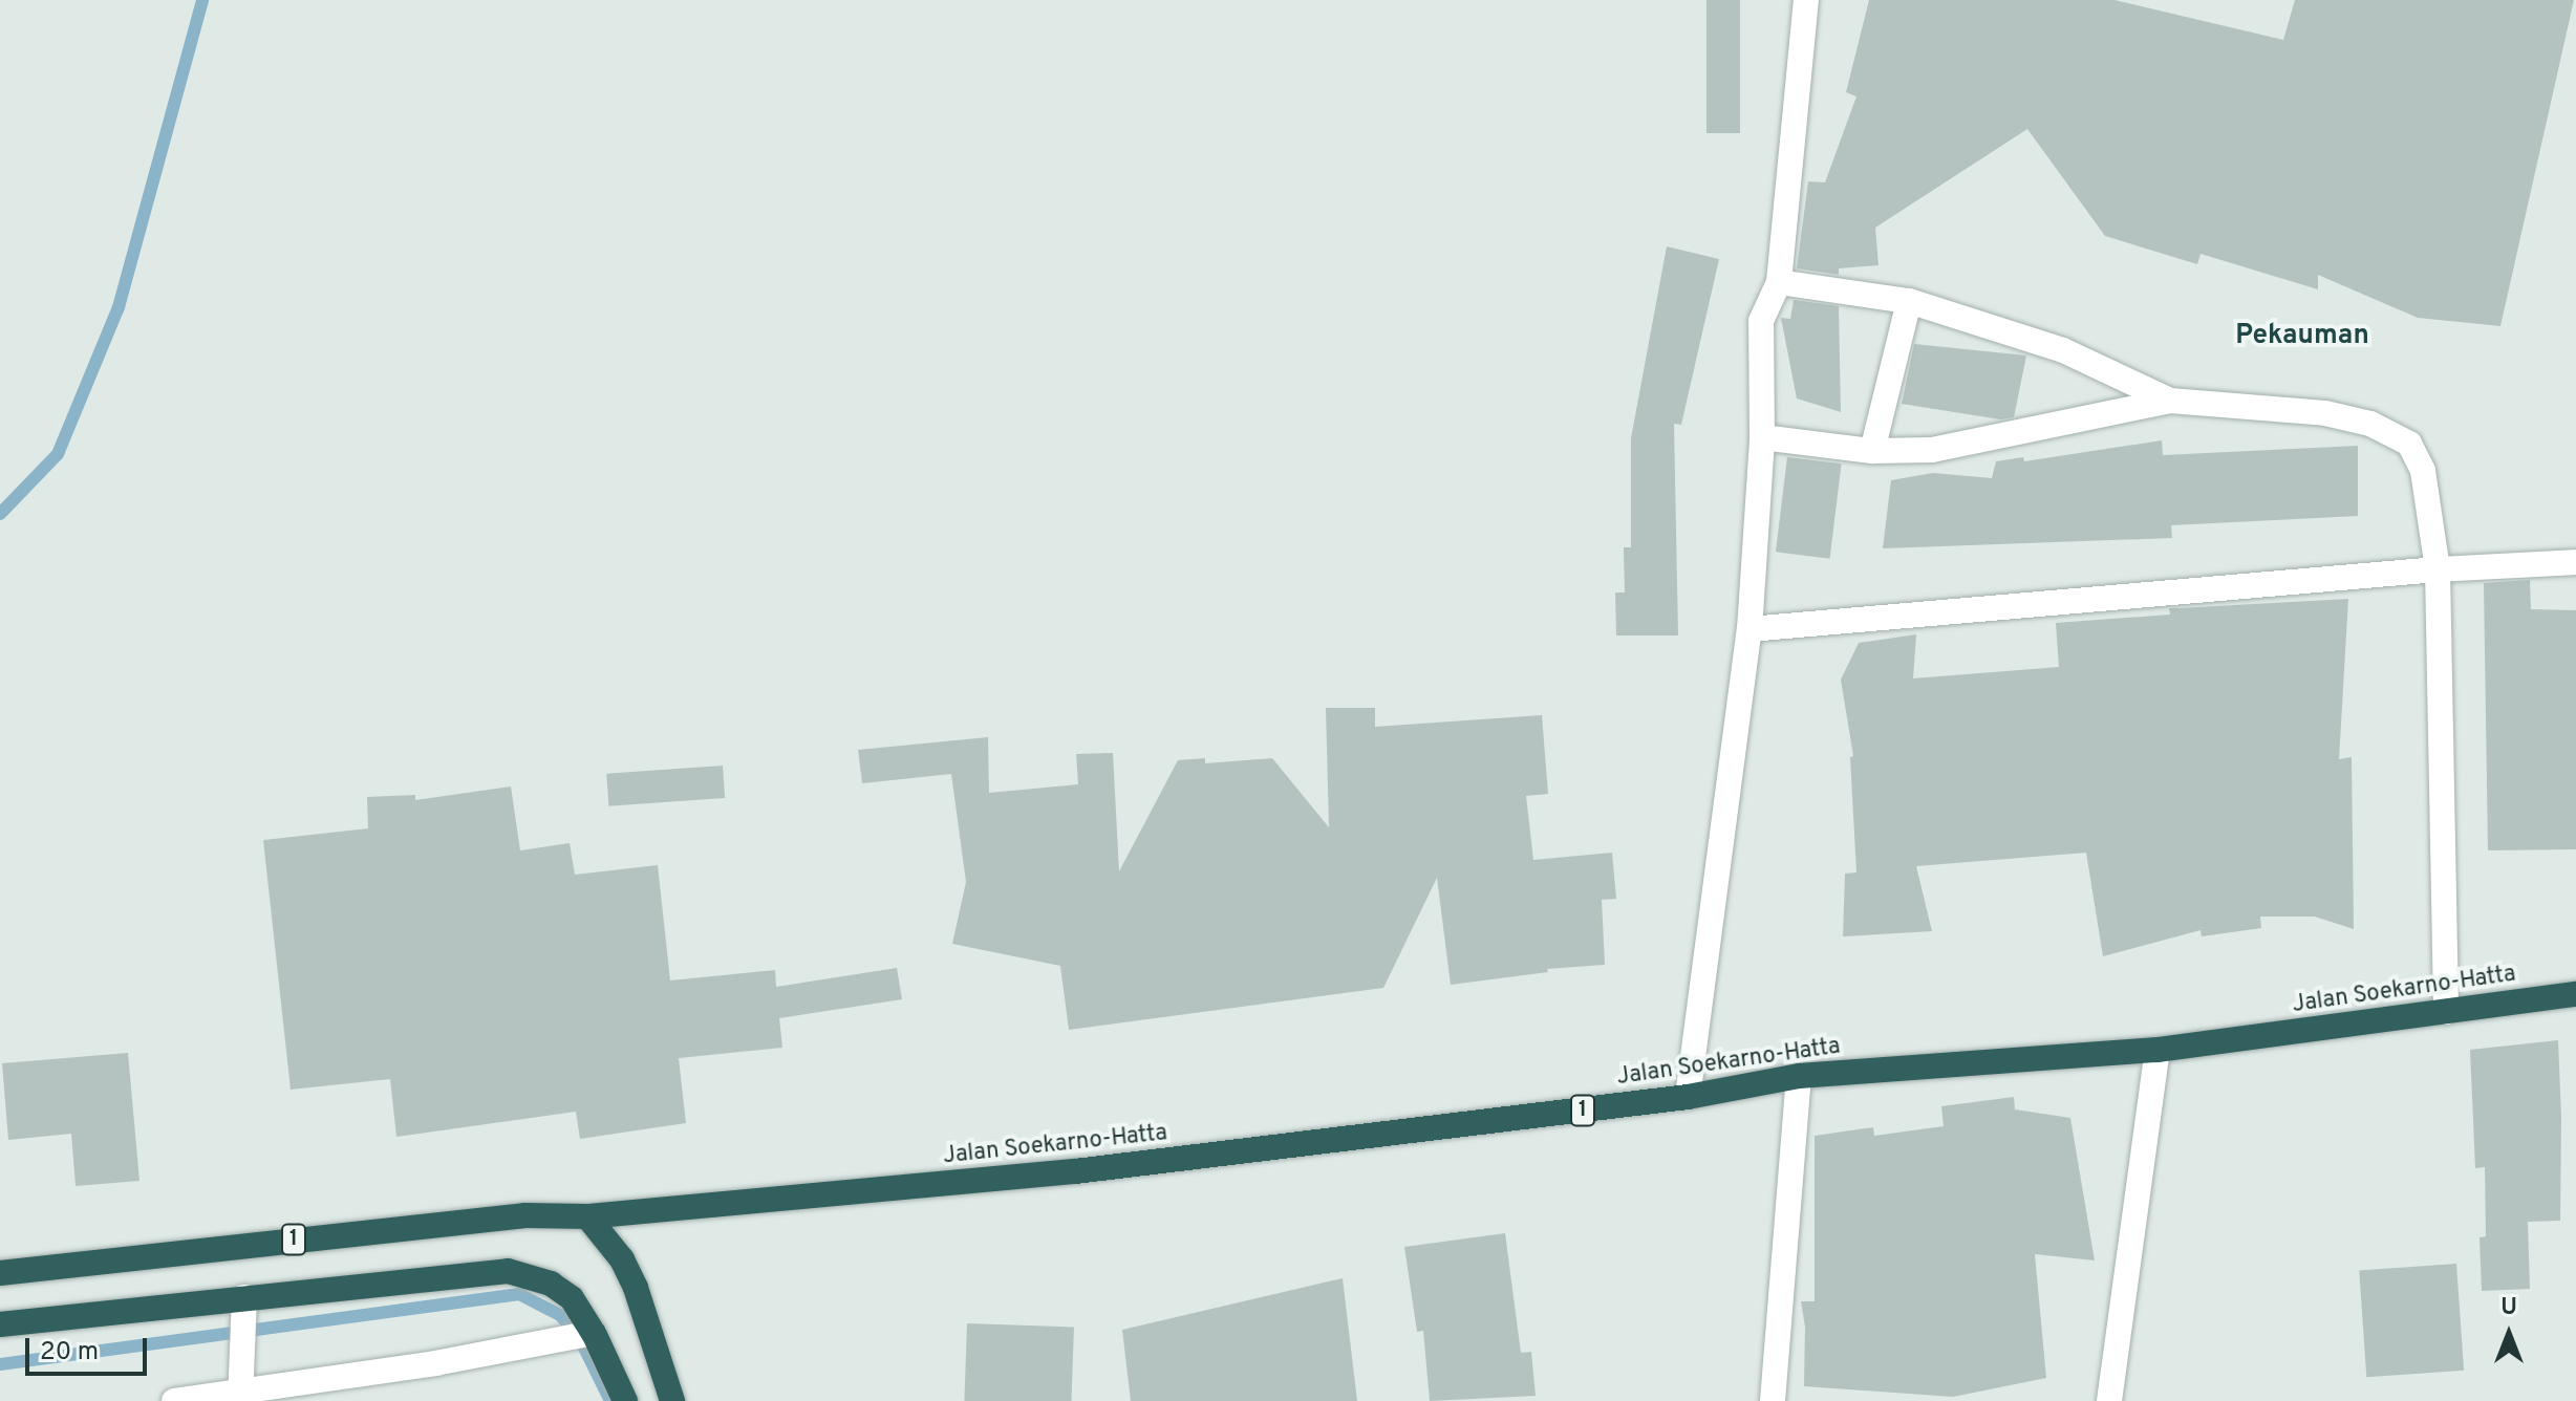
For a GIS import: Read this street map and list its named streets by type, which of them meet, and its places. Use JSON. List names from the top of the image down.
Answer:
{
  "streets": {
    "highway": ["Jalan Soekarno-Hatta", "1"]
  },
  "crossings": [
    ["Jalan Soekarno-Hatta", "1"]
  ],
  "districts": ["Pekauman"],
  "scale_bar": "20 m",
  "north": "top"
}
